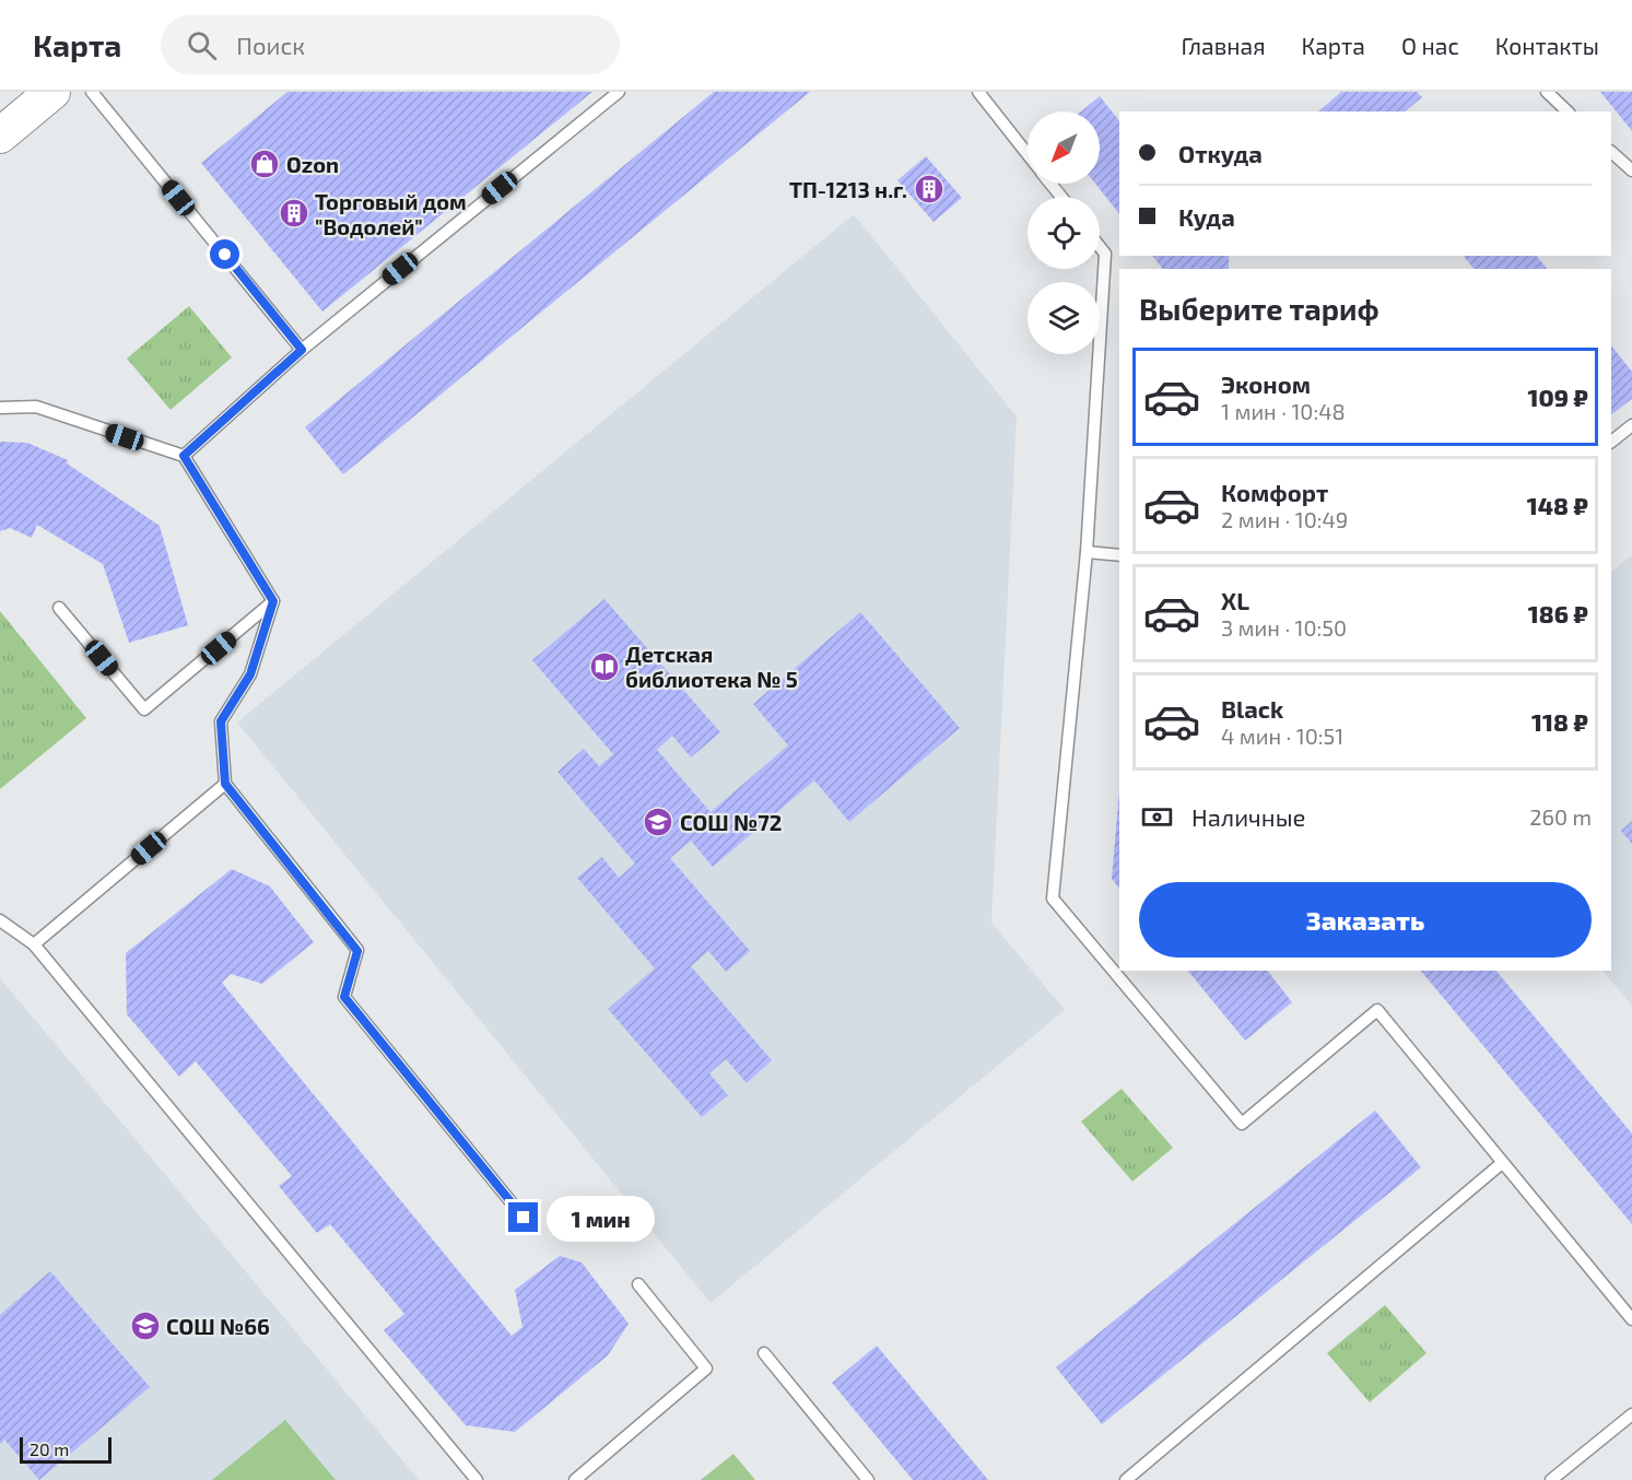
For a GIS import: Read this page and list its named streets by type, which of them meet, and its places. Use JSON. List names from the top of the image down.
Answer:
{
  "places": {
    "shop": ["Ozon"],
    "building": ["ТП-1213 н.г.", "Торговый дом \"Водолей\""],
    "library": ["Детская библиотека № 5"],
    "school or university": ["СОШ №72", "СОШ №66"]
  },
  "scale_bar": "20 m",
  "north": "bottom left",
  "page": {
    "header": "Карта",
    "search": "Поиск",
    "nav": [
      "Главная",
      "Карта",
      "О нас",
      "Контакты"
    ],
    "banner": ["Откуда", "Куда"],
    "heading": "Выберите тариф",
    "list": [
      {
        "name": "Эконом",
        "note": "1 мин · 10:48",
        "value": "109 ₽"
      },
      {
        "name": "Комфорт",
        "note": "2 мин · 10:49",
        "value": "148 ₽"
      },
      {
        "name": "XL",
        "note": "3 мин · 10:50",
        "value": "186 ₽"
      },
      {
        "name": "Black",
        "note": "4 мин · 10:51",
        "value": "118 ₽"
      }
    ],
    "pay": ["Наличные", "260 m"],
    "buttons": "Заказать",
    "bubble": "1 мин",
    "scale": "20 m"
  }
}
